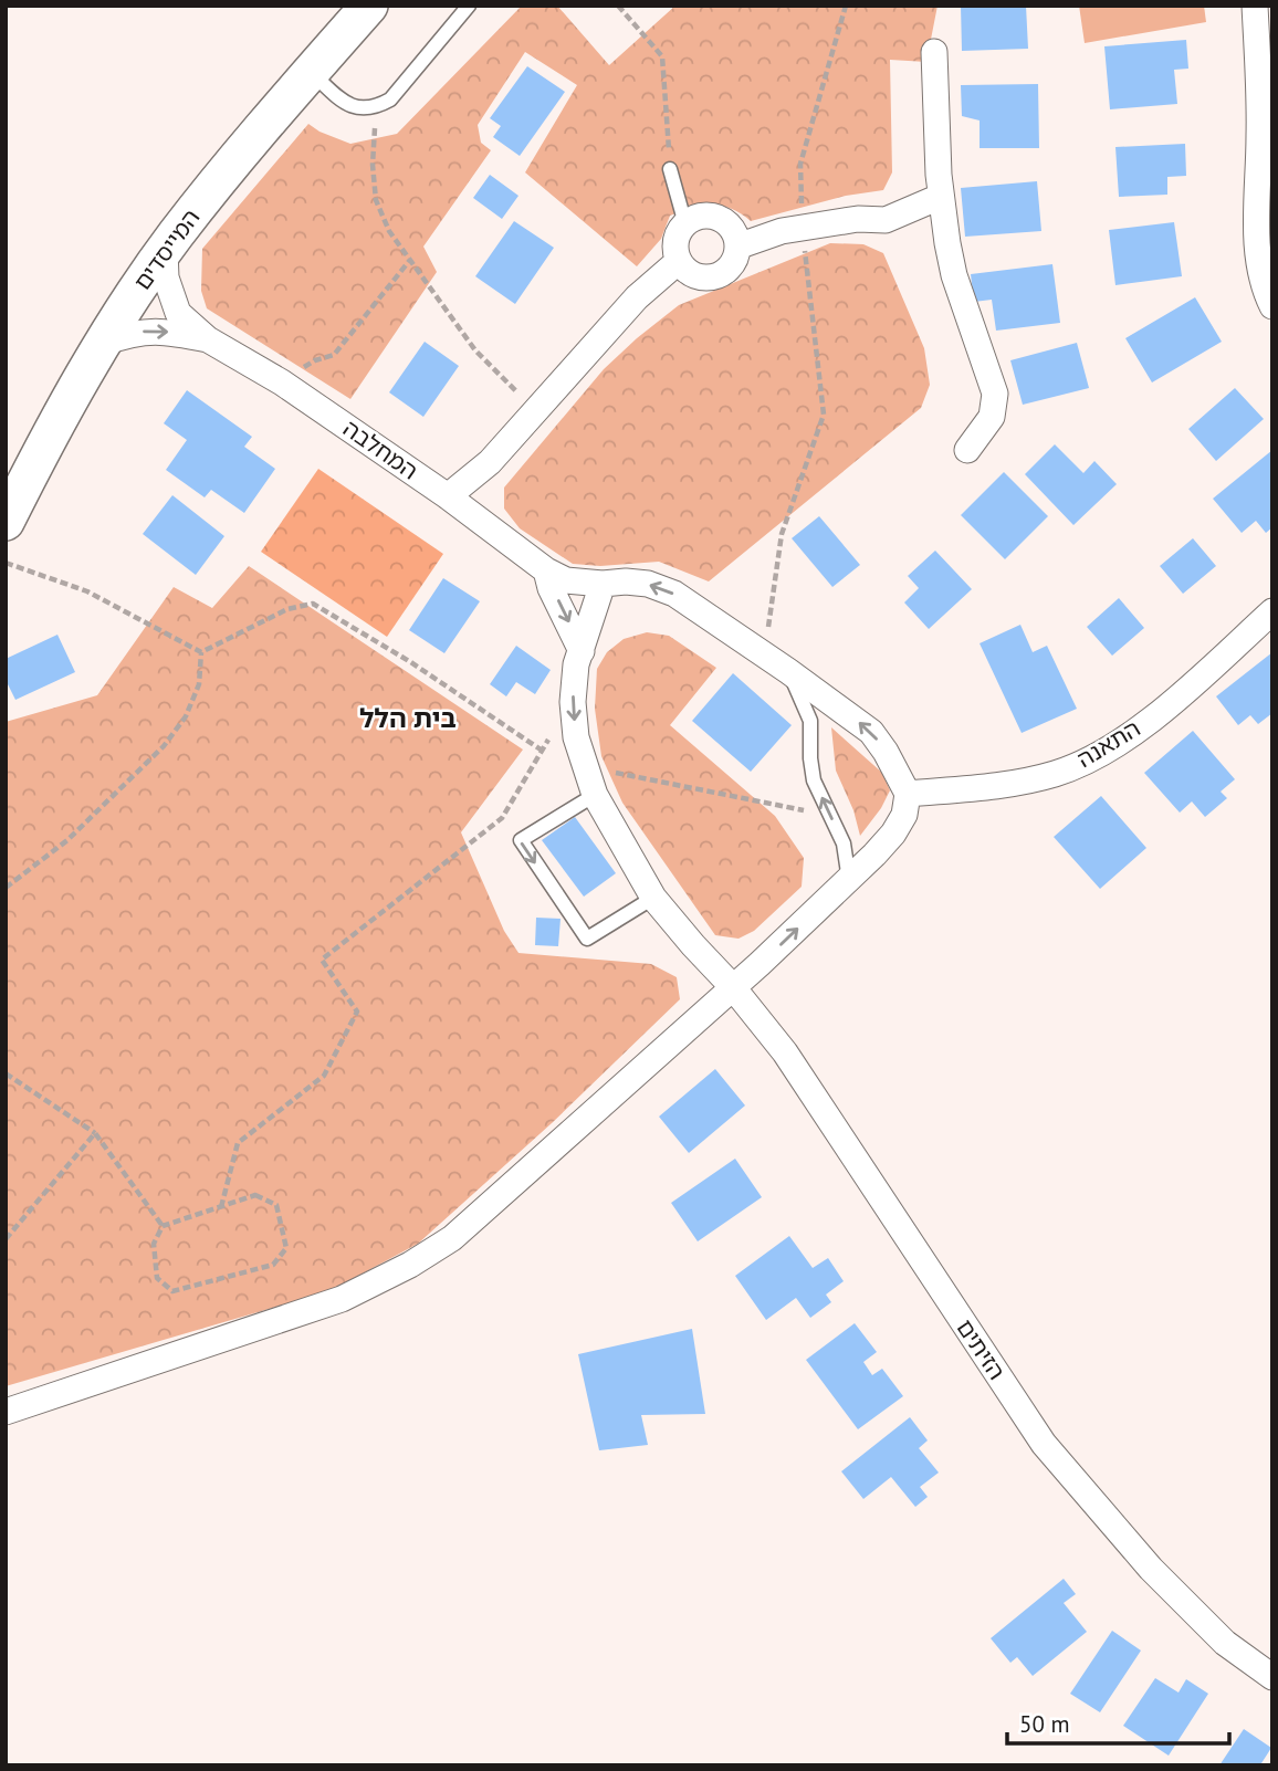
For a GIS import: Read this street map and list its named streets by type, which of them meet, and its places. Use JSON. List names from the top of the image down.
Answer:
{
  "streets": {
    "main road": ["המייסדים"],
    "street": ["המחלבה", "התאנה", "הזיתים"]
  },
  "crossings": [
    ["המייסדים", "המחלבה"],
    ["המחלבה", "התאנה"],
    ["המחלבה", "הזיתים"]
  ],
  "districts": ["בית הלל"],
  "scale_bar": "50 m"
}
